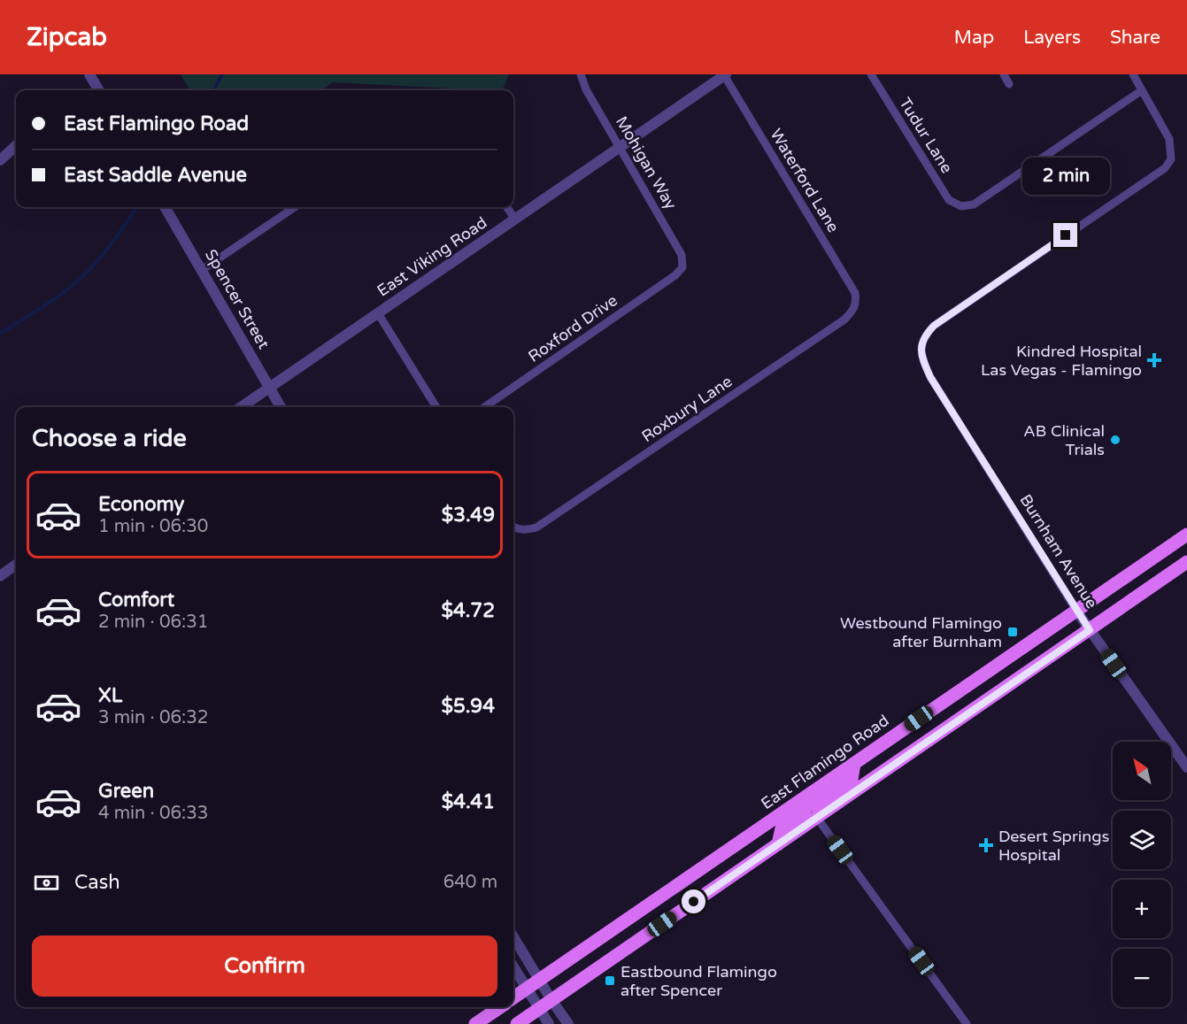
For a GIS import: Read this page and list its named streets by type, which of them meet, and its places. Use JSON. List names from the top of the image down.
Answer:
{
  "streets": {
    "main road": ["East Flamingo Road"],
    "street": [
      "Tudur Lane",
      "Mohigan Way",
      "Waterford Lane",
      "East Viking Road",
      "Spencer Street",
      "Roxford Drive",
      "Roxbury Lane",
      "Burnham Avenue"
    ]
  },
  "crossings": [
    ["Tudur Lane", "Burnham Avenue"],
    ["Mohigan Way", "East Viking Road"],
    ["Mohigan Way", "Roxford Drive"],
    ["Waterford Lane", "East Viking Road"],
    ["Waterford Lane", "Roxbury Lane"],
    ["East Viking Road", "Spencer Street"],
    ["Burnham Avenue", "East Flamingo Road"]
  ],
  "places": {
    "health": ["Kindred Hospital Las Vegas - Flamingo", "Desert Springs Hospital"],
    "other": ["AB Clinical Trials"],
    "transit": ["Westbound Flamingo after Burnham", "Eastbound Flamingo after Spencer"]
  },
  "north": "top left",
  "page": {
    "header": "Zipcab",
    "nav": ["Map", "Layers", "Share"],
    "banner": ["East Flamingo Road", "East Saddle Avenue"],
    "bubble": "2 min",
    "heading": "Choose a ride",
    "list": [
      {
        "name": "Economy",
        "note": "1 min · 06:30",
        "value": "$3.49"
      },
      {
        "name": "Comfort",
        "note": "2 min · 06:31",
        "value": "$4.72"
      },
      {
        "name": "XL",
        "note": "3 min · 06:32",
        "value": "$5.94"
      },
      {
        "name": "Green",
        "note": "4 min · 06:33",
        "value": "$4.41"
      }
    ],
    "map_buttons": ["+", "−"],
    "pay": ["Cash", "640 m"],
    "buttons": "Confirm"
  }
}
